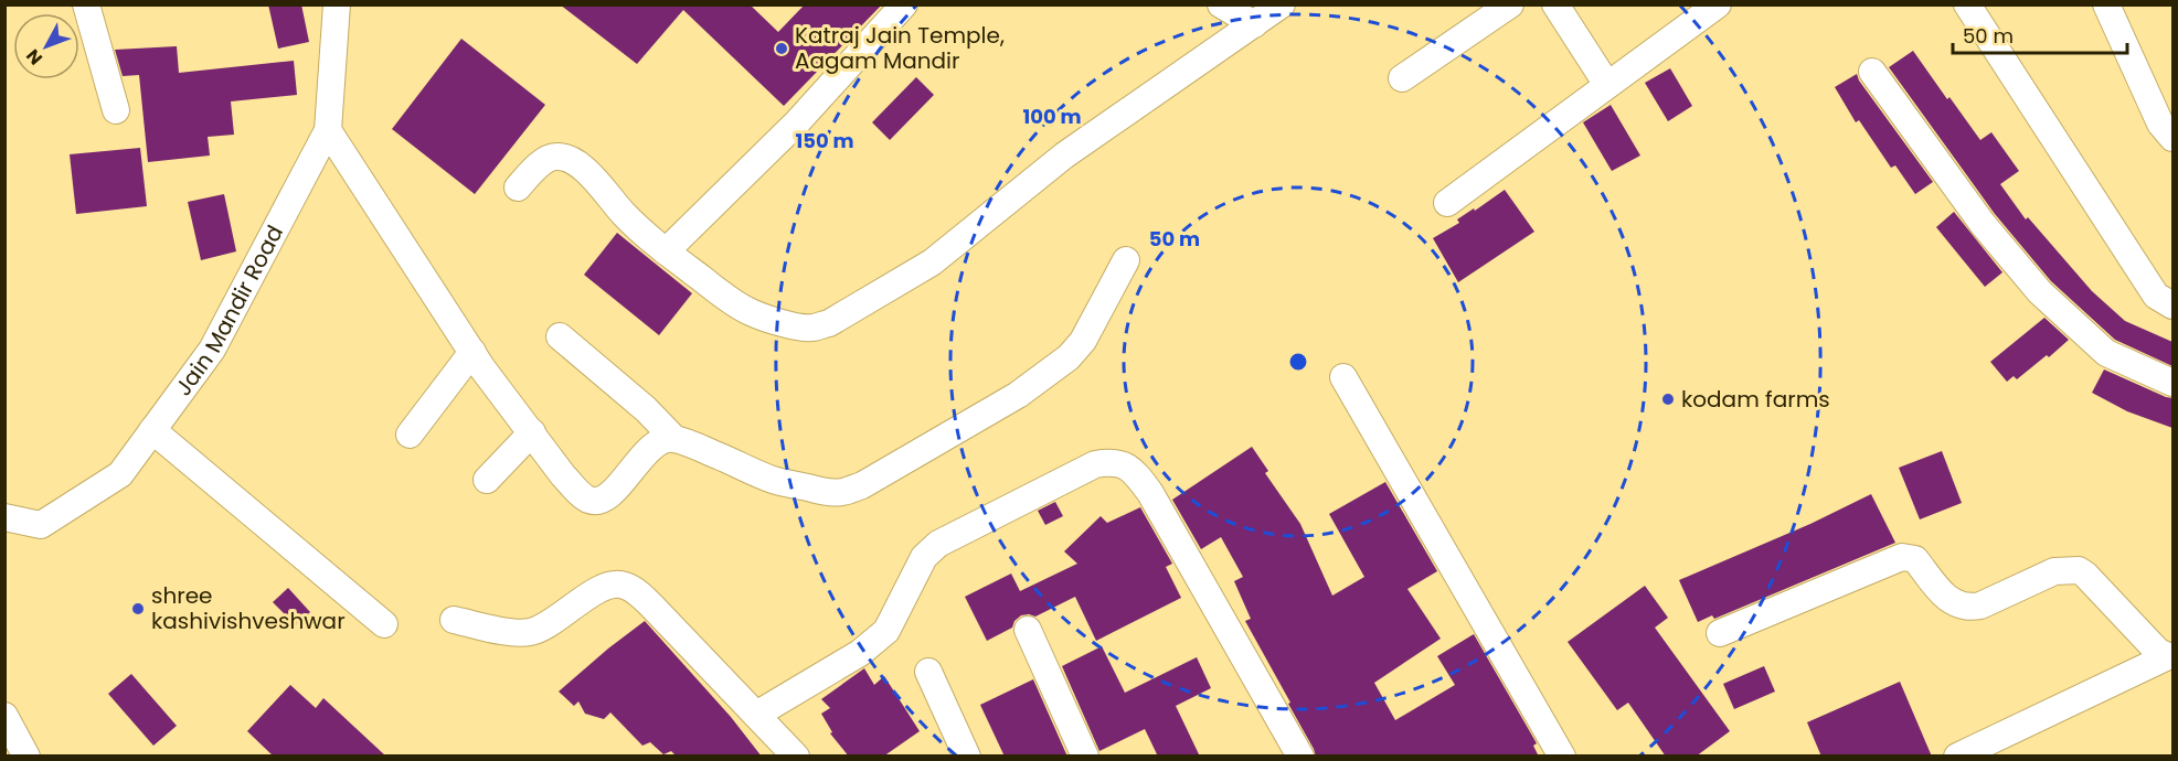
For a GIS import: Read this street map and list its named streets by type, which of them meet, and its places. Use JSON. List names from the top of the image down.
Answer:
{
  "streets": {
    "street": ["Jain Mandir Road"]
  },
  "places": ["Katraj Jain Temple, Aagam Mandir", "kodam farms", "shree kashivishveshwar"],
  "scale_bar": "50 m",
  "north": "bottom left",
  "rings": ["100 m", "150 m", "50 m"]
}
